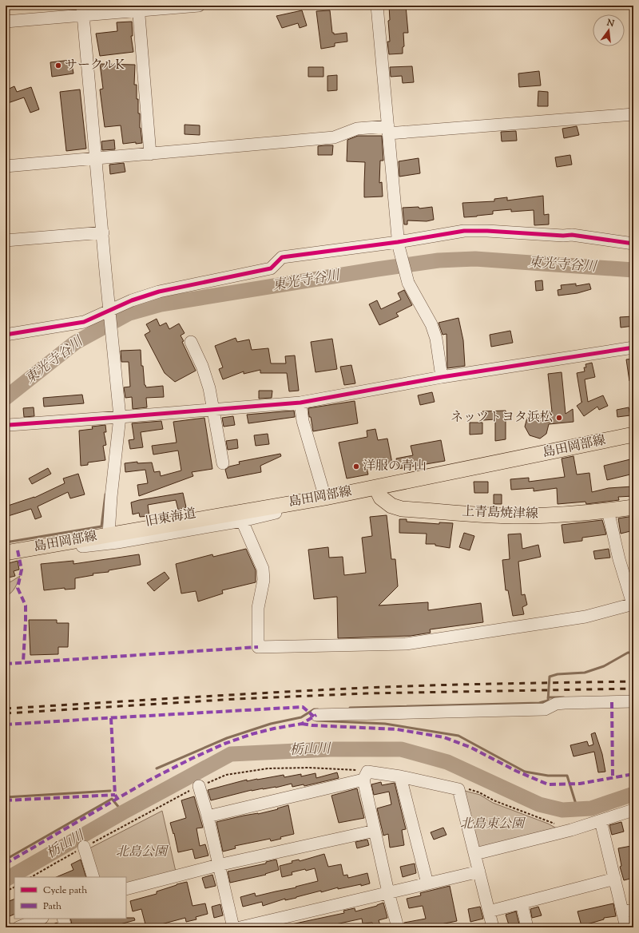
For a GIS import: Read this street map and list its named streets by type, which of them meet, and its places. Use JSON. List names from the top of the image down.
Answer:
{
  "streets": {
    "main road": ["島田岡部線", "上青島焼津線"],
    "street": ["旧東海道"]
  },
  "crossings": [
    ["島田岡部線", "上青島焼津線"],
    ["島田岡部線", "旧東海道"]
  ],
  "water": ["東光寺谷川", "栃山川"],
  "parks": ["北島東公園", "北島公園"],
  "places": ["サークルK", "ネッツトヨタ浜松", "洋服の青山"],
  "legend": ["Cycle path", "Path"],
  "north": "top"
}
